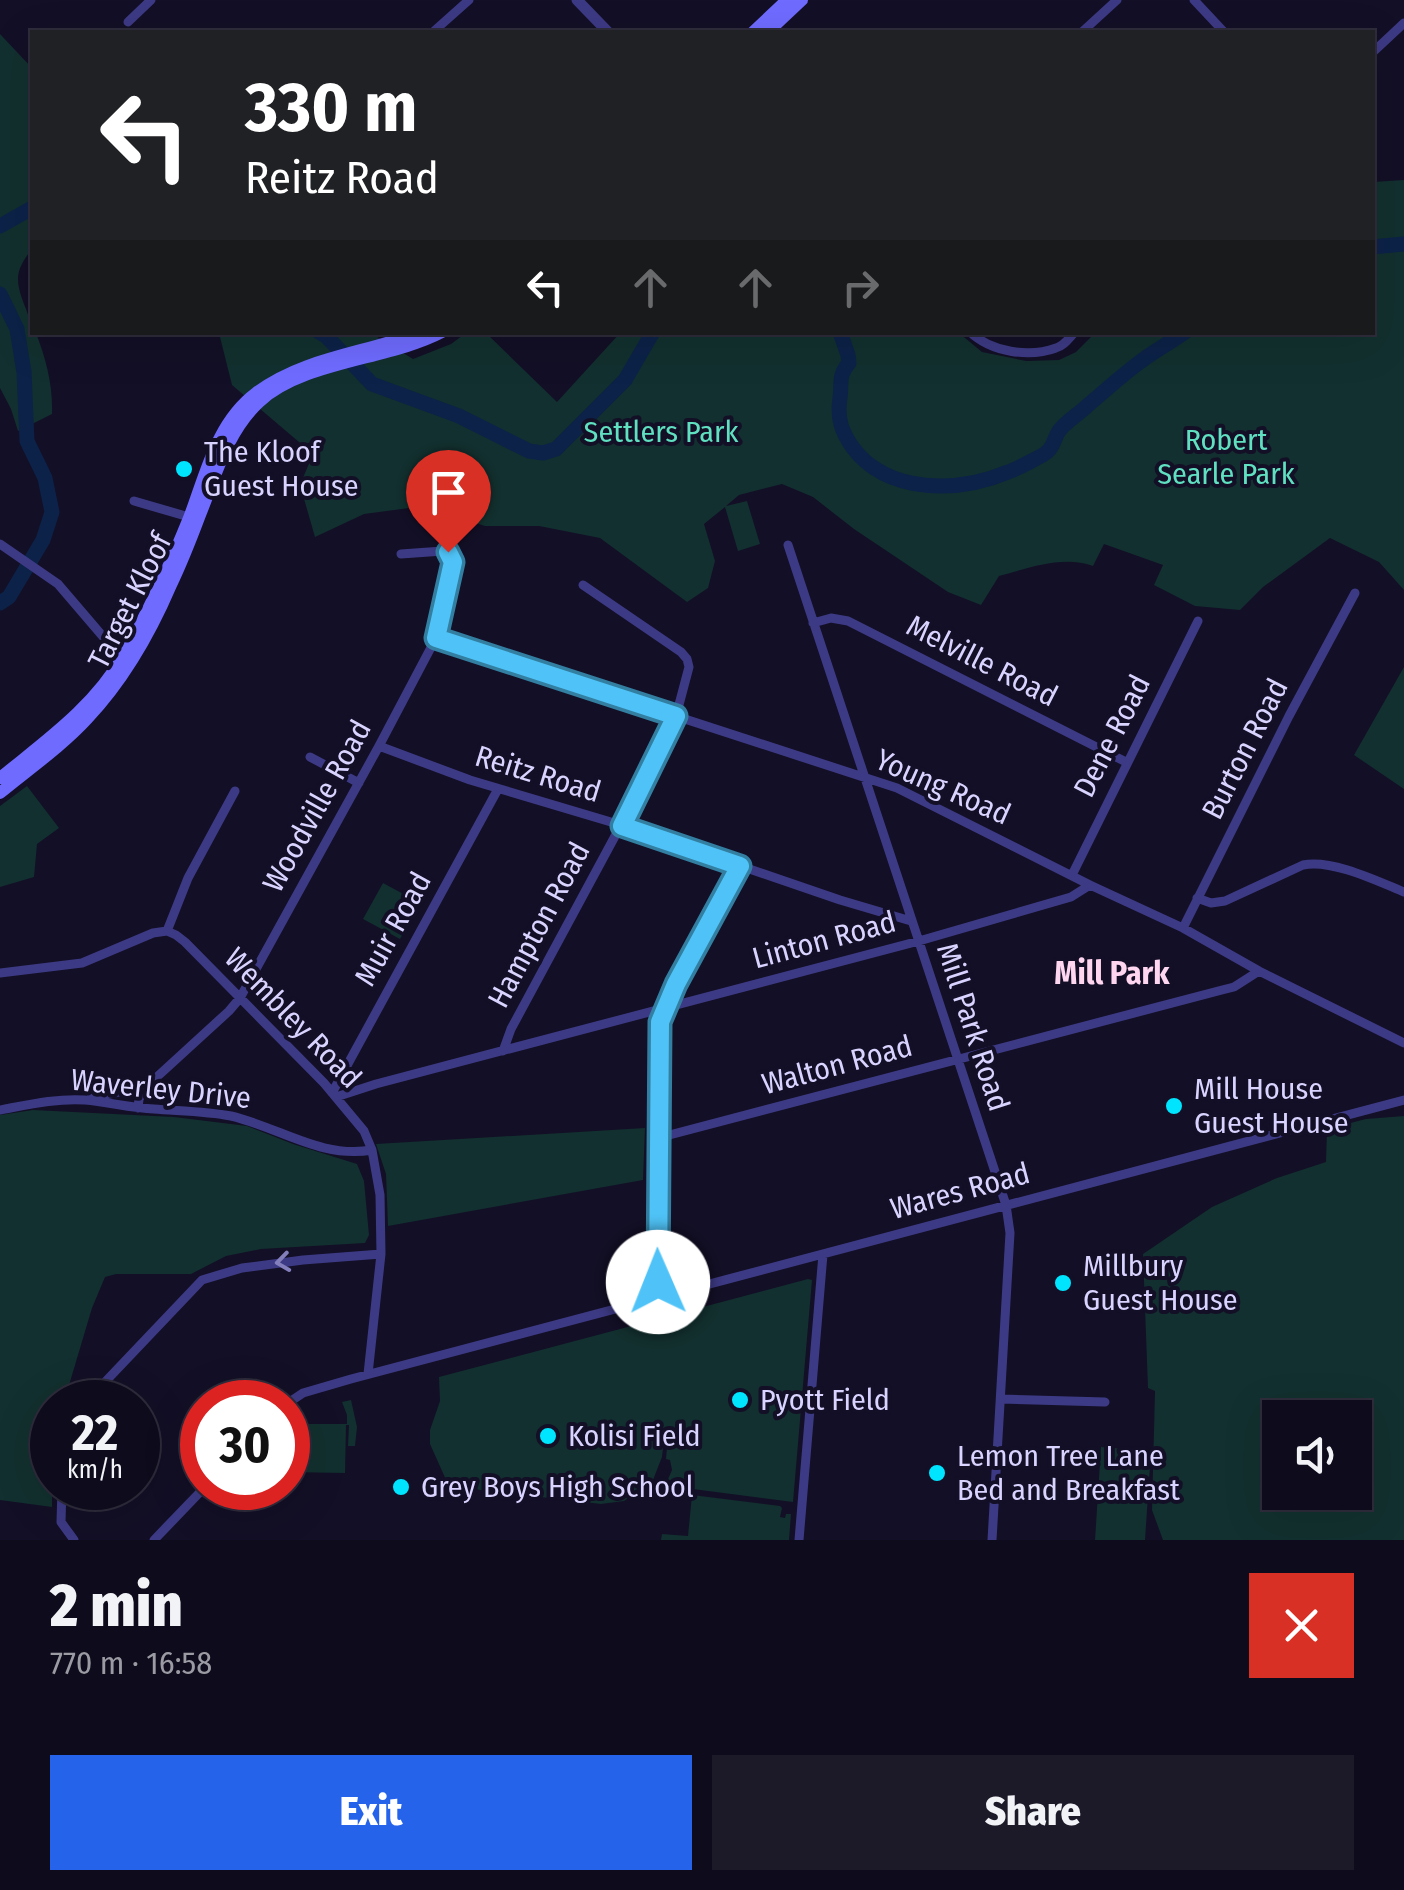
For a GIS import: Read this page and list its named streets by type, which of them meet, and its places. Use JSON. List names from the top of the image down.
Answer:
{
  "streets": {
    "main road": ["Target Kloof"],
    "street": [
      "Melville Road",
      "Dene Road",
      "Burton Road",
      "Reitz Road",
      "Young Road",
      "Woodville Road",
      "Hampton Road",
      "Muir Road",
      "Linton Road",
      "Wembley Road",
      "Mill Park Road",
      "Walton Road",
      "Waverley Drive",
      "Wares Road"
    ]
  },
  "crossings": [
    ["Melville Road", "Dene Road"],
    ["Melville Road", "Mill Park Road"],
    ["Dene Road", "Young Road"],
    ["Burton Road", "Young Road"],
    ["Reitz Road", "Woodville Road"],
    ["Reitz Road", "Hampton Road"],
    ["Reitz Road", "Muir Road"],
    ["Reitz Road", "Mill Park Road"],
    ["Young Road", "Woodville Road"],
    ["Young Road", "Hampton Road"],
    ["Young Road", "Linton Road"],
    ["Young Road", "Mill Park Road"],
    ["Young Road", "Walton Road"],
    ["Woodville Road", "Wembley Road"],
    ["Hampton Road", "Linton Road"],
    ["Muir Road", "Linton Road"],
    ["Muir Road", "Wembley Road"],
    ["Linton Road", "Wembley Road"],
    ["Linton Road", "Mill Park Road"],
    ["Wembley Road", "Waverley Drive"],
    ["Mill Park Road", "Walton Road"],
    ["Mill Park Road", "Wares Road"]
  ],
  "districts": ["Mill Park"],
  "parks": ["Settlers Park", "Robert Searle Park"],
  "places": [
    "The Kloof Guest House",
    "Mill House Guest House",
    "Millbury Guest House",
    "Pyott Field",
    "Kolisi Field",
    "Lemon Tree Lane Bed and Breakfast",
    "Grey Boys High School"
  ],
  "page": {
    "turn": ["330 m", "Reitz Road"],
    "speed": "22 km/h",
    "limit": "30",
    "heading": ["2 min", "770 m · 16:58"],
    "buttons": ["Exit", "Share"]
  }
}
